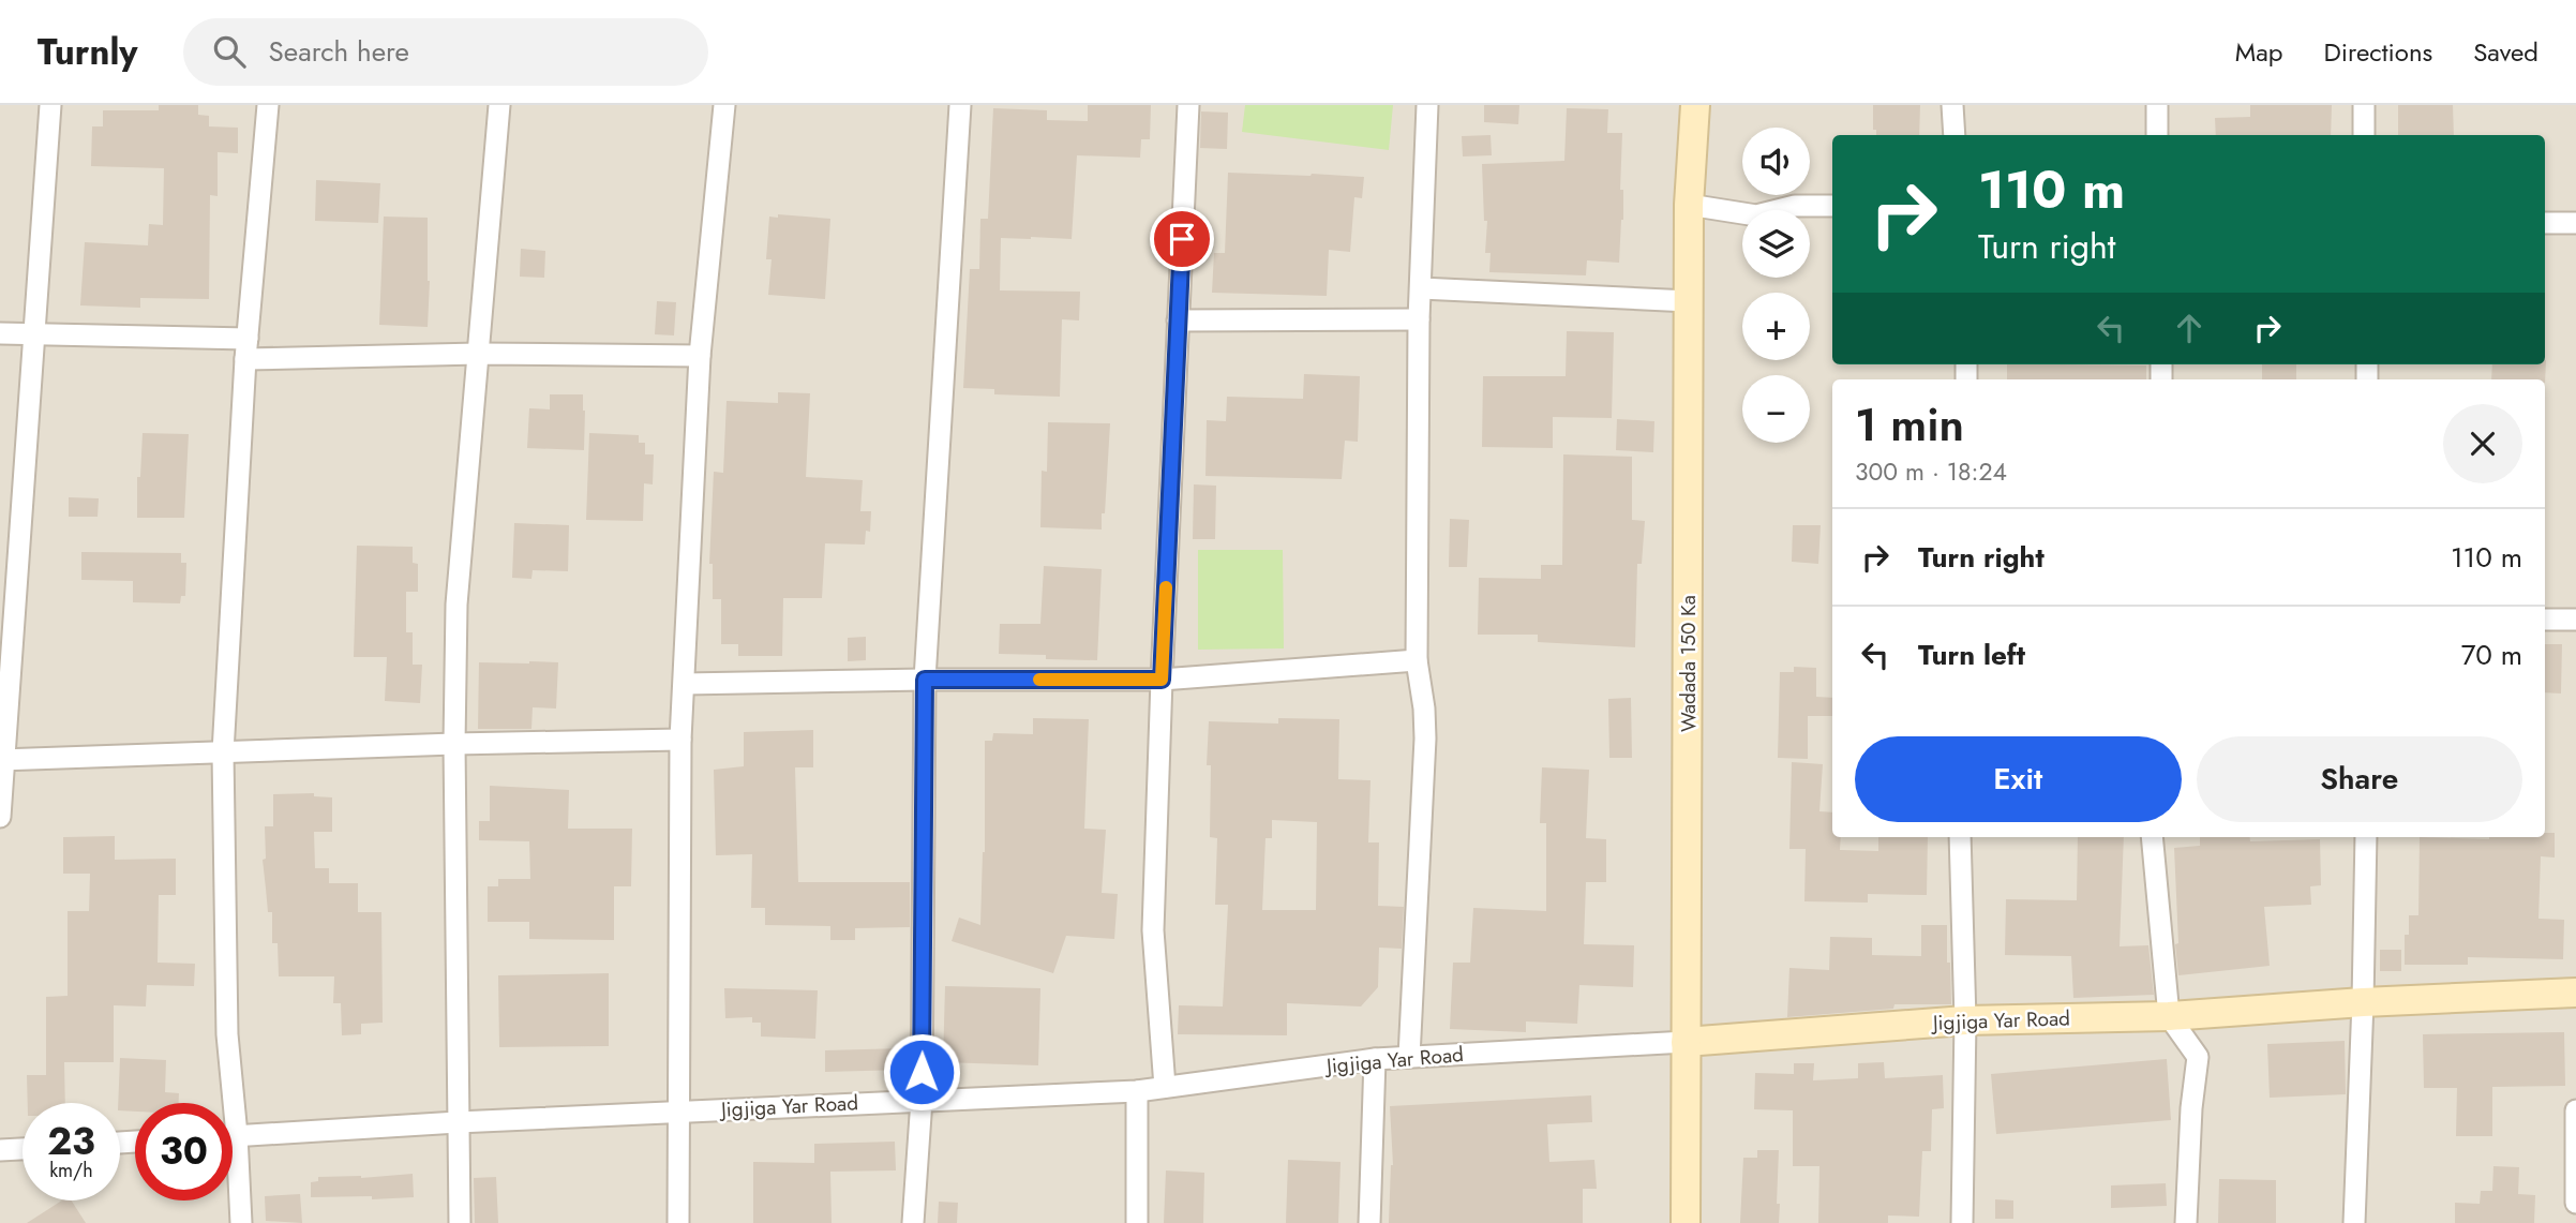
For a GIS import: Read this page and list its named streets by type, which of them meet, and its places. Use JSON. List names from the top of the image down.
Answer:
{
  "streets": {
    "street": ["Wadada 150 Ka", "Jigjiga Yar Road"]
  },
  "crossings": [
    ["Wadada 150 Ka", "Jigjiga Yar Road"]
  ],
  "page": {
    "header": "Turnly",
    "search": "Search here",
    "nav": ["Map", "Directions", "Saved"],
    "map_buttons": ["+", "−"],
    "turn": ["110 m", "Turn right"],
    "heading": ["1 min", "300 m · 18:24"],
    "list": [
      {
        "name": "Turn right",
        "value": "110 m"
      },
      {
        "name": "Turn left",
        "value": "70 m"
      }
    ],
    "buttons": ["Exit", "Share"],
    "speed": "23 km/h",
    "limit": "30"
  }
}
